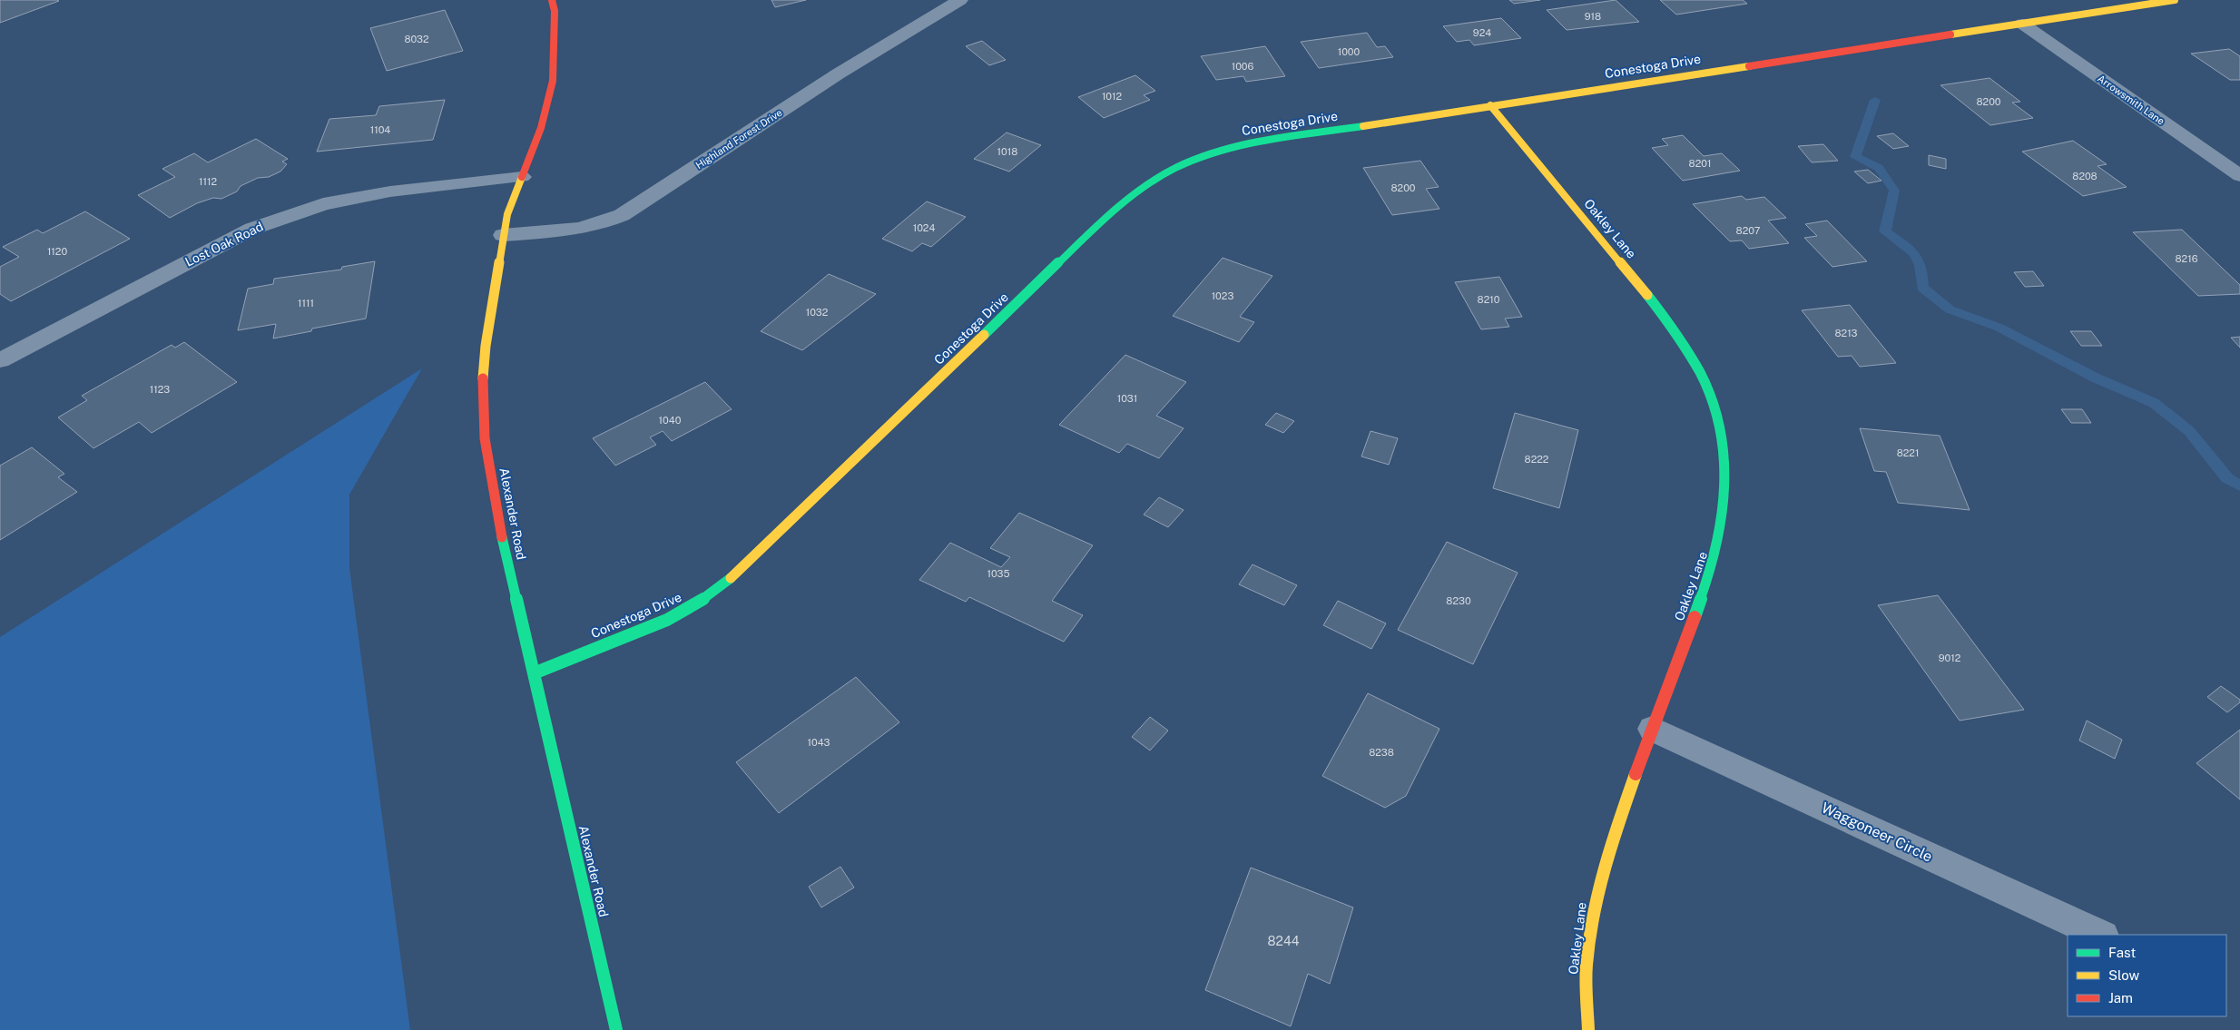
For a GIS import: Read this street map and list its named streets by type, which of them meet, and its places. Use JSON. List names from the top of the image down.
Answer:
{
  "streets": {
    "street": [
      "Conestoga Drive",
      "Arrowsmith Lane",
      "Highland Forest Drive",
      "Oakley Lane",
      "Lost Oak Road",
      "Alexander Road",
      "Waggoneer Circle"
    ]
  },
  "crossings": [
    ["Conestoga Drive", "Arrowsmith Lane"],
    ["Conestoga Drive", "Oakley Lane"],
    ["Conestoga Drive", "Alexander Road"],
    ["Highland Forest Drive", "Alexander Road"],
    ["Oakley Lane", "Waggoneer Circle"],
    ["Lost Oak Road", "Alexander Road"]
  ],
  "house_numbers": [
    "918",
    "924",
    "8032",
    "1000",
    "1006",
    "1012",
    "8200",
    "1104",
    "1018",
    "8201",
    "8208",
    "1112",
    "8200",
    "1024",
    "8207",
    "1120",
    "8216",
    "1023",
    "8210",
    "1111",
    "1032",
    "8213",
    "1123",
    "1031",
    "1040",
    "8221",
    "8222",
    "1035",
    "8230",
    "9012",
    "1043",
    "8238",
    "8244"
  ],
  "legend": ["Fast", "Slow", "Jam"]
}
